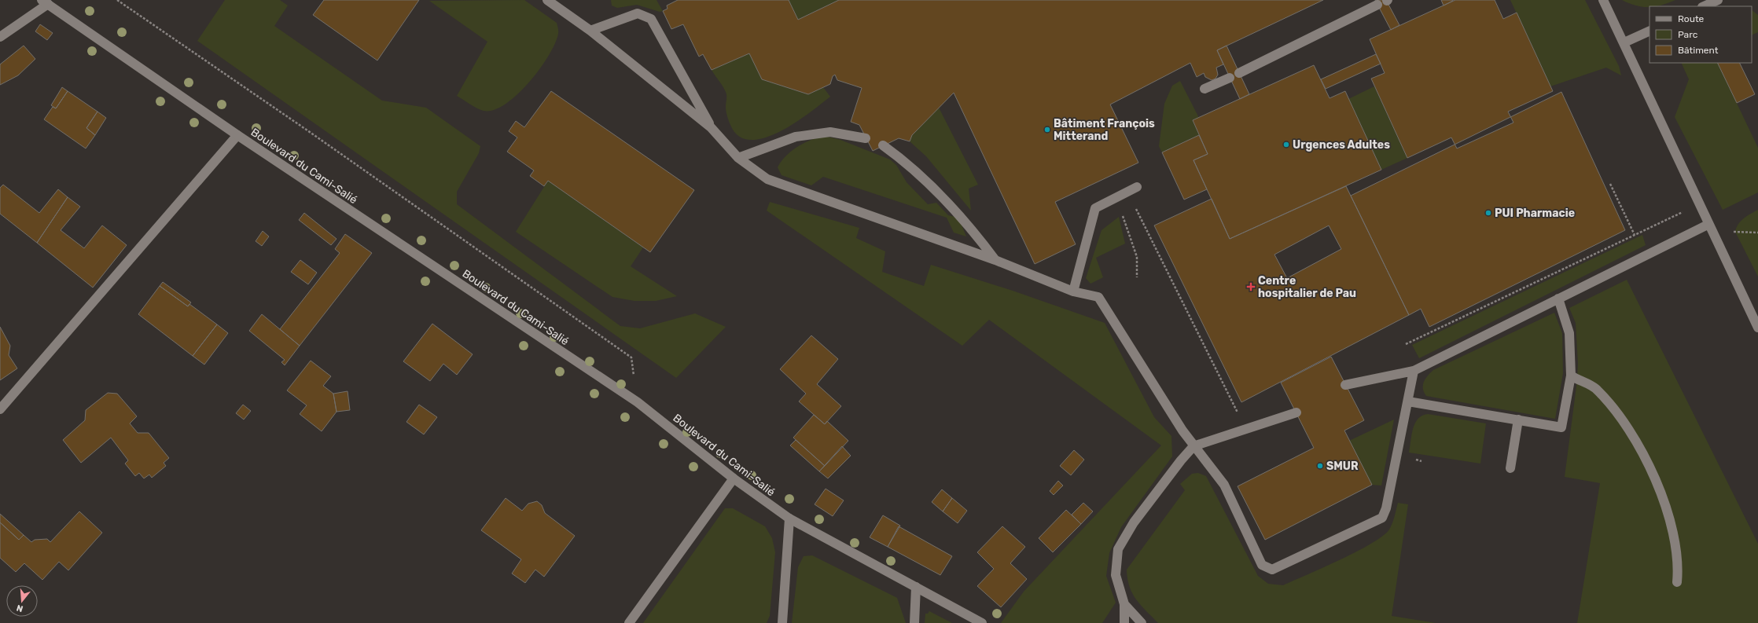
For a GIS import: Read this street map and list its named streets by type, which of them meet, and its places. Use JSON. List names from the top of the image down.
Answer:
{
  "streets": {
    "street": ["Boulevard du Cami-Salié"]
  },
  "places": {
    "other": [
      "Bâtiment François Mitterand",
      "Urgences Adultes",
      "PUI Pharmacie",
      "SMUR"
    ],
    "health": ["Centre hospitalier de Pau"]
  },
  "legend": ["Route", "Parc", "Bâtiment"],
  "north": "bottom"
}
